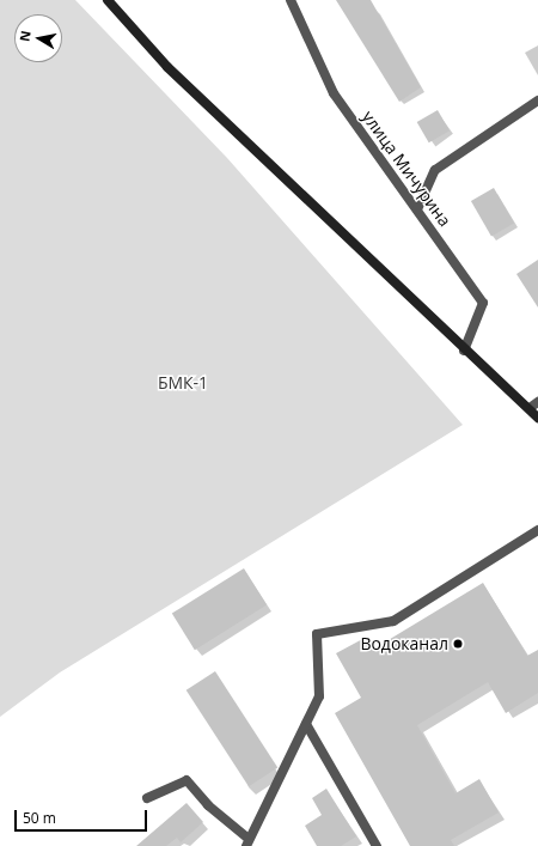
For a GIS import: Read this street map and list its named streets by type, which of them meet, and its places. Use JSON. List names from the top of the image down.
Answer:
{
  "streets": {
    "street": ["улица Мичурина"]
  },
  "parks": ["БМК-1"],
  "places": ["Водоканал"],
  "scale_bar": "50 m",
  "north": "left"
}
